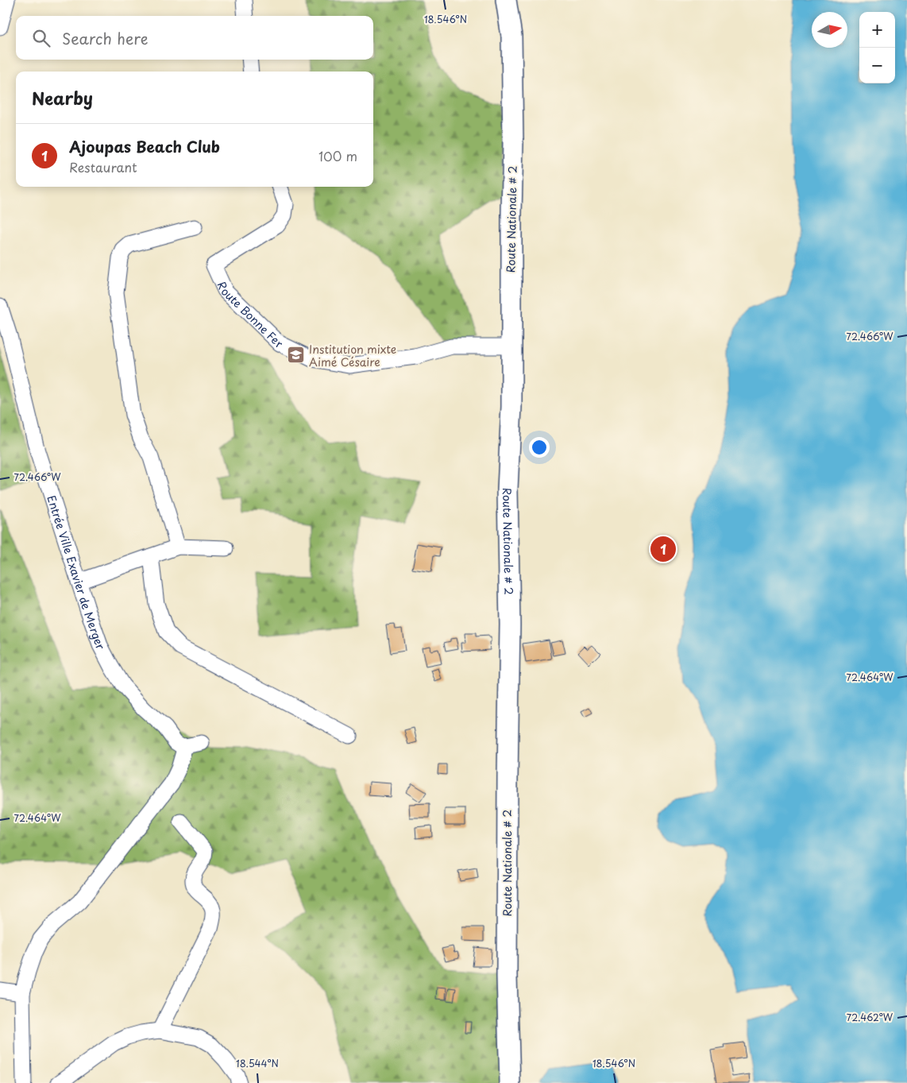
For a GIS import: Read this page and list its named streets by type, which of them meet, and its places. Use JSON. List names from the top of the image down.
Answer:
{
  "streets": {
    "main road": ["Route Nationale # 2"],
    "street": ["Route Bonne Fer", "Entrée Ville Exavier de Merger"]
  },
  "crossings": [
    ["Route Nationale # 2", "Route Bonne Fer"]
  ],
  "places": {
    "school or university": ["Institution mixte Aimé Césaire"]
  },
  "north": "right",
  "page": {
    "map_buttons": ["+", "−"],
    "search": "Search here",
    "heading": "Nearby",
    "list": [
      {
        "mark": "1",
        "name": "Ajoupas Beach Club",
        "note": "Restaurant",
        "value": "100 m"
      }
    ],
    "pins": "1"
  },
  "coordinates": [
    "18.546°N",
    "72.466°W",
    "72.464°W",
    "72.462°W",
    "18.544°N"
  ]
}
